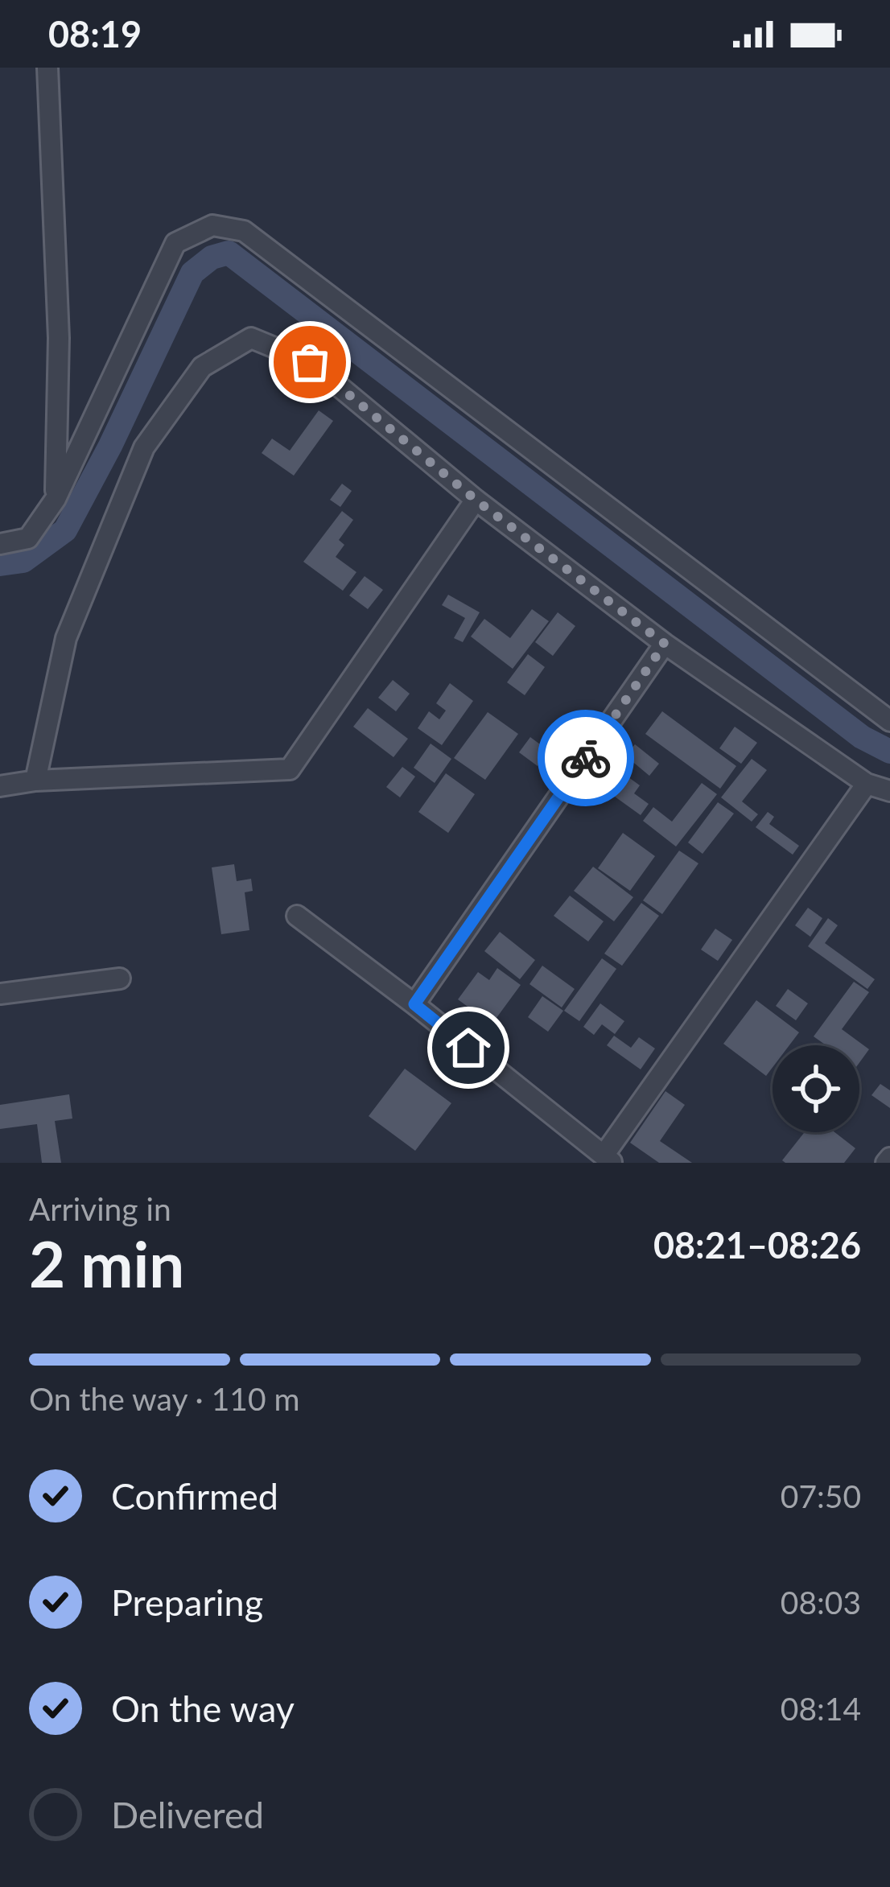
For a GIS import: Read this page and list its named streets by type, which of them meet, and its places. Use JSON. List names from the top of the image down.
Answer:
{
  "page": {
    "status": "08:19",
    "heading": ["2 min", "Arriving in", "08:21–08:26"],
    "bar": "On the way · 110 m",
    "list": [
      ["Confirmed", "07:50"],
      ["Preparing", "08:03"],
      ["On the way", "08:14"],
      "Delivered"
    ]
  }
}
